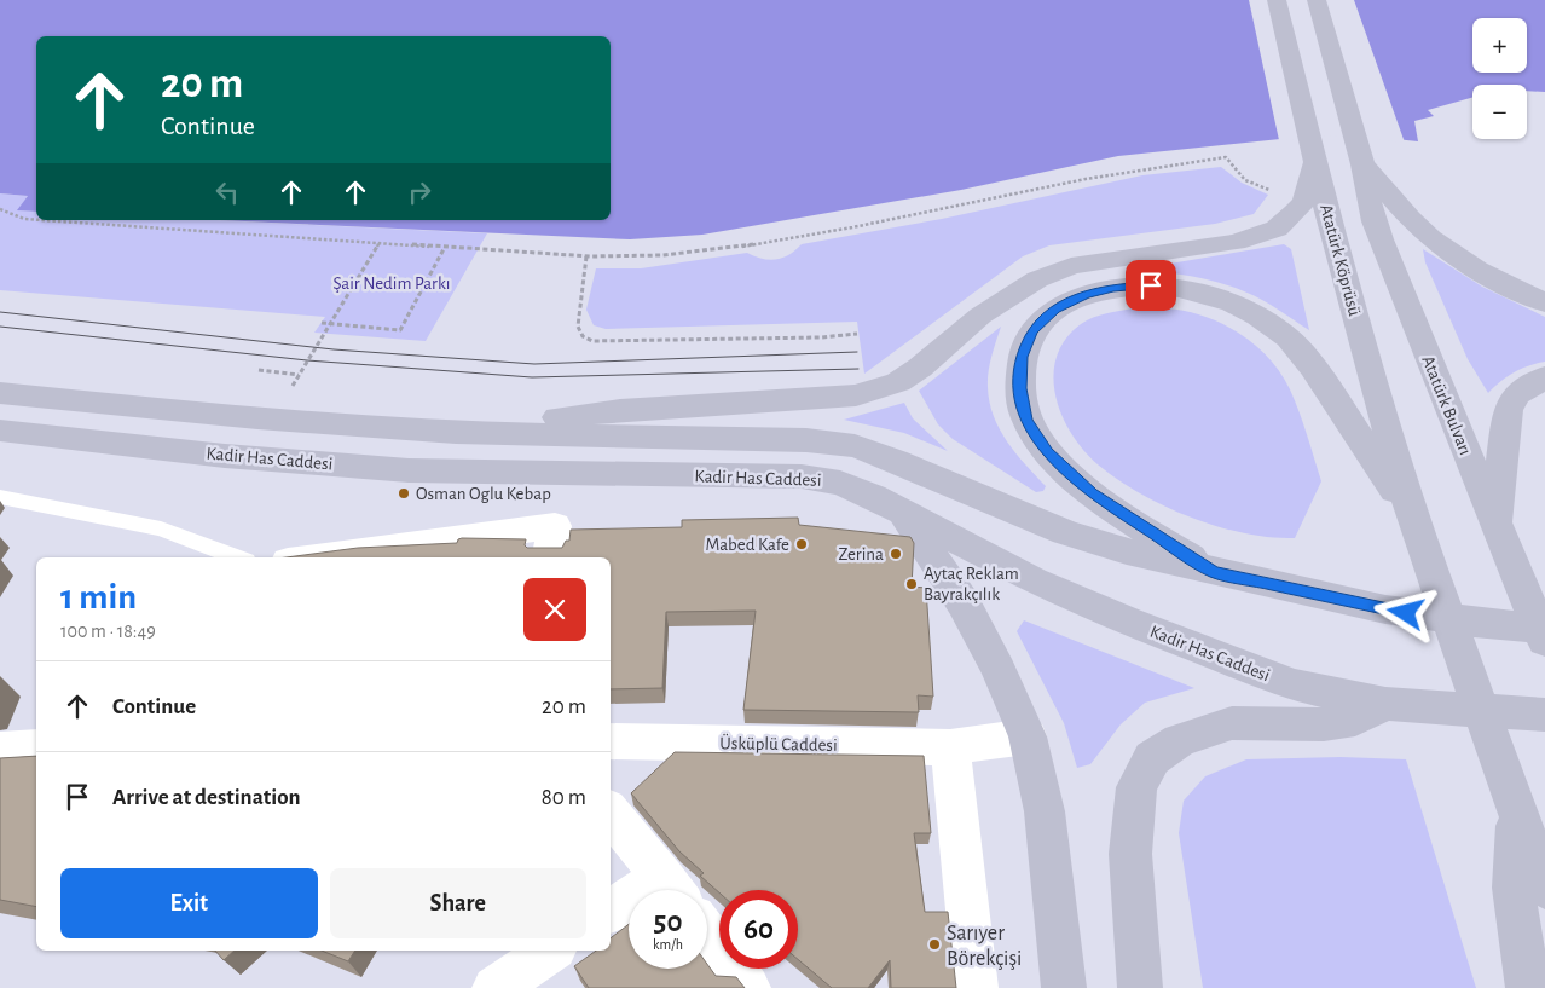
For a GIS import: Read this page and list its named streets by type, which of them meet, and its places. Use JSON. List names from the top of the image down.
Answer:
{
  "streets": {
    "main road": ["Atatürk Köprüsü", "Atatürk Bulvarı", "Kadir Has Caddesi"],
    "street": ["Üsküplü Caddesi"]
  },
  "parks": ["Şair Nedim Parkı"],
  "places": [
    "Osman Oglu Kebap",
    "Mabed Kafe",
    "Zerina",
    "Aytaç Reklam Bayrakçılık",
    "Sarıyer Börekçişi"
  ],
  "page": {
    "map_buttons": ["+", "−"],
    "turn": ["20 m", "Continue"],
    "heading": ["1 min", "100 m · 18:49"],
    "list": [
      {
        "name": "Continue",
        "value": "20 m"
      },
      {
        "name": "Arrive at destination",
        "value": "80 m"
      }
    ],
    "buttons": ["Exit", "Share"],
    "speed": "50 km/h",
    "limit": "60"
  }
}
